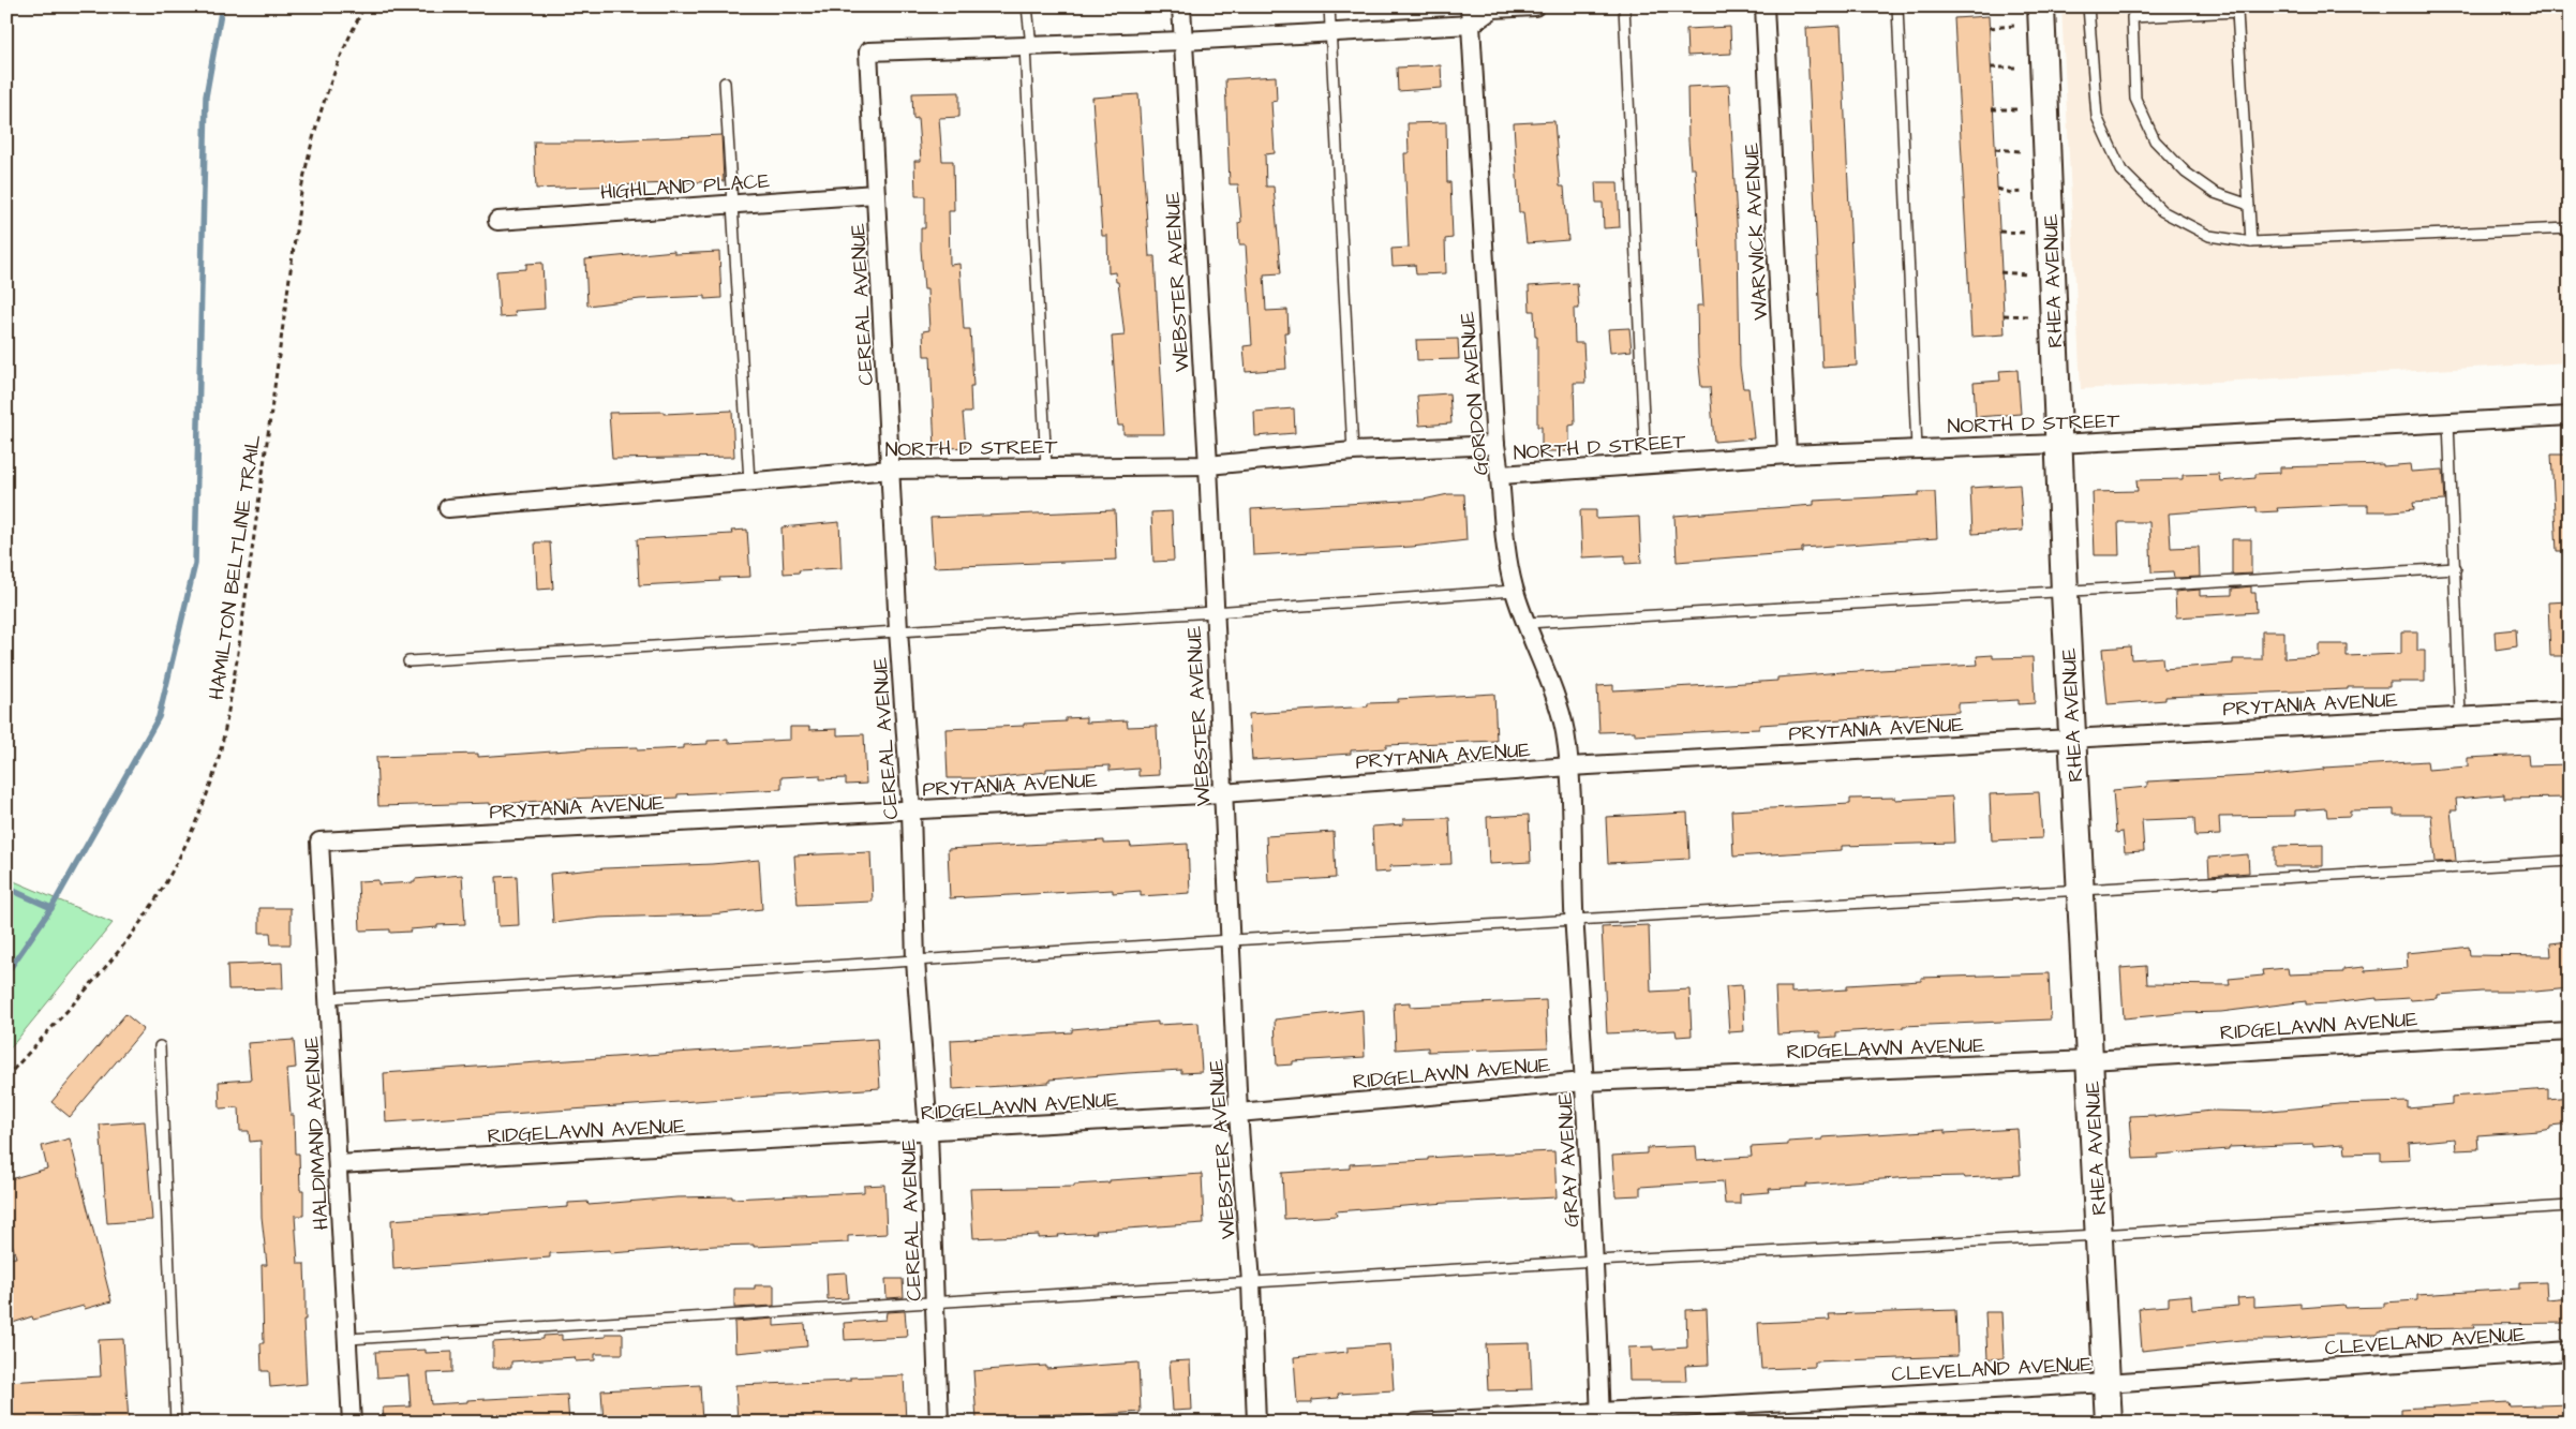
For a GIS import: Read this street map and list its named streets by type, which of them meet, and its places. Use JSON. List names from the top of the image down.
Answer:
{
  "streets": {
    "street": [
      "HIGHLAND PLACE",
      "WARWICK AVENUE",
      "RHEA AVENUE",
      "WEBSTER AVENUE",
      "CEREAL AVENUE",
      "GORDON AVENUE",
      "NORTH D STREET",
      "PRYTANIA AVENUE",
      "RIDGELAWN AVENUE",
      "HALDIMAND AVENUE",
      "GRAY AVENUE",
      "CLEVELAND AVENUE"
    ],
    "path": ["HAMILTON BELTLINE TRAIL"]
  },
  "crossings": [
    ["HIGHLAND PLACE", "CEREAL AVENUE"],
    ["WARWICK AVENUE", "NORTH D STREET"],
    ["RHEA AVENUE", "NORTH D STREET"],
    ["RHEA AVENUE", "PRYTANIA AVENUE"],
    ["RHEA AVENUE", "RIDGELAWN AVENUE"],
    ["RHEA AVENUE", "CLEVELAND AVENUE"],
    ["WEBSTER AVENUE", "NORTH D STREET"],
    ["WEBSTER AVENUE", "PRYTANIA AVENUE"],
    ["WEBSTER AVENUE", "RIDGELAWN AVENUE"],
    ["CEREAL AVENUE", "NORTH D STREET"],
    ["CEREAL AVENUE", "PRYTANIA AVENUE"],
    ["CEREAL AVENUE", "RIDGELAWN AVENUE"],
    ["GORDON AVENUE", "NORTH D STREET"],
    ["GORDON AVENUE", "PRYTANIA AVENUE"],
    ["GORDON AVENUE", "GRAY AVENUE"],
    ["PRYTANIA AVENUE", "HALDIMAND AVENUE"],
    ["PRYTANIA AVENUE", "GRAY AVENUE"],
    ["RIDGELAWN AVENUE", "HALDIMAND AVENUE"],
    ["RIDGELAWN AVENUE", "GRAY AVENUE"],
    ["GRAY AVENUE", "CLEVELAND AVENUE"]
  ]
}
